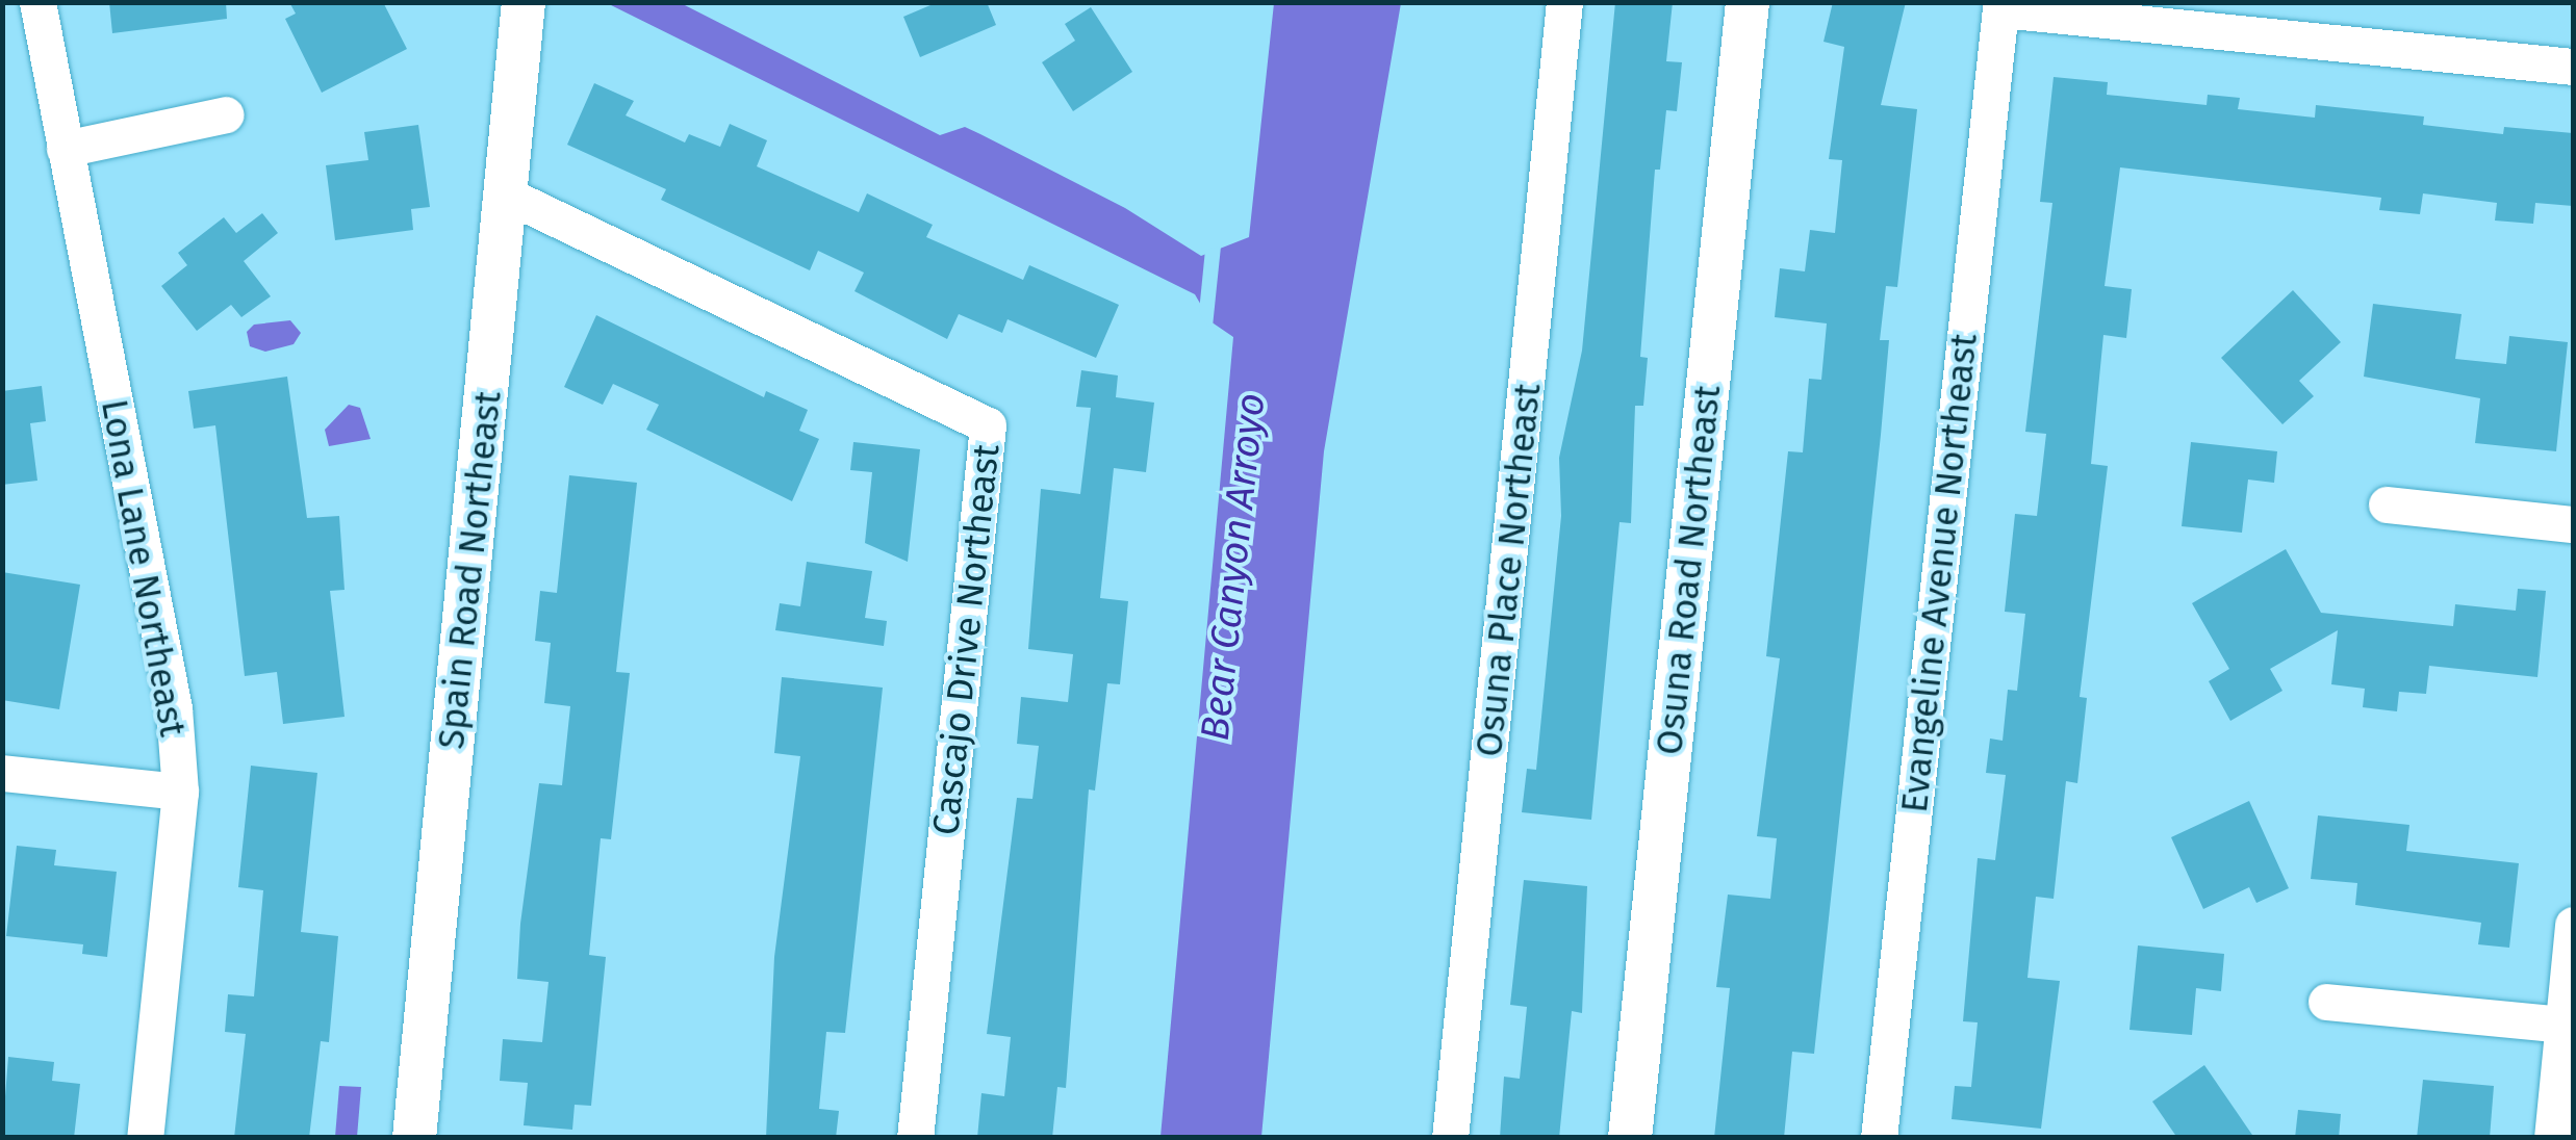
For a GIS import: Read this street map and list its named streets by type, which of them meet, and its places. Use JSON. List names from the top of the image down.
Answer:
{
  "streets": {
    "street": [
      "Lona Lane Northeast",
      "Spain Road Northeast",
      "Osuna Place Northeast",
      "Osuna Road Northeast",
      "Evangeline Avenue Northeast",
      "Cascajo Drive Northeast"
    ]
  },
  "crossings": [
    ["Spain Road Northeast", "Cascajo Drive Northeast"]
  ],
  "water": ["Bear Canyon Arroyo"]
}
